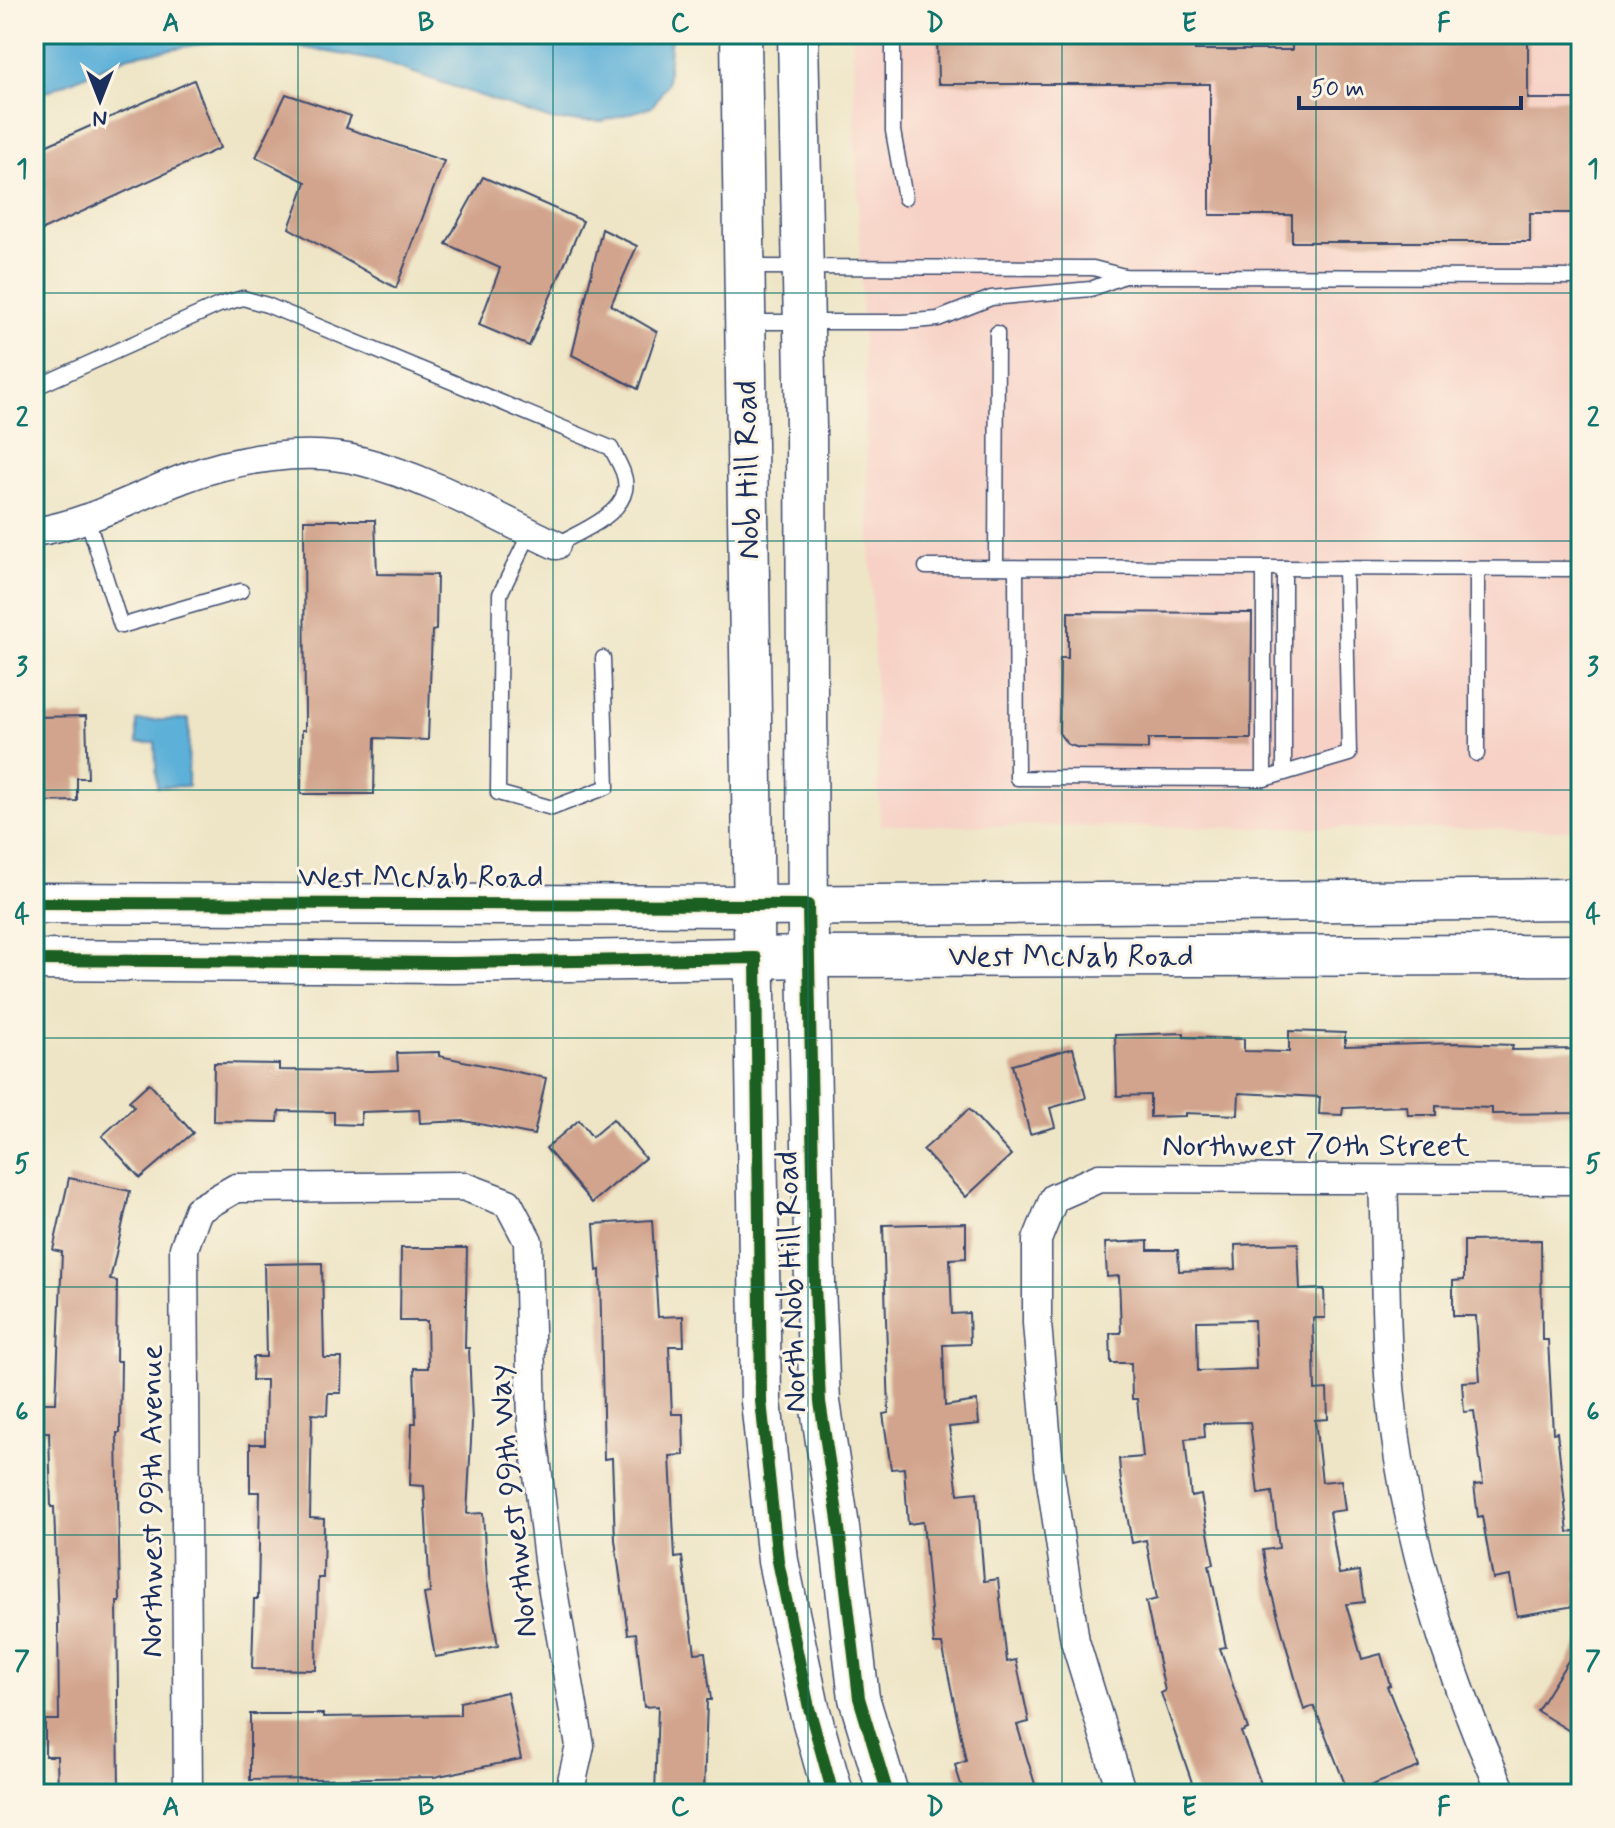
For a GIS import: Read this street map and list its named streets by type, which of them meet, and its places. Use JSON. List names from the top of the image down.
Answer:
{
  "streets": {
    "main road": ["Nob Hill Road", "West McNab Road", "North Nob Hill Road"],
    "street": ["Northwest 70th Street", "Northwest 99th Avenue", "Northwest 99th Way"]
  },
  "crossings": [
    ["Nob Hill Road", "West McNab Road"],
    ["Nob Hill Road", "North Nob Hill Road"],
    ["West McNab Road", "North Nob Hill Road"],
    ["Northwest 99th Avenue", "Northwest 99th Way"]
  ],
  "scale_bar": "50 m",
  "north": "bottom",
  "grid": {
    "columns": [
      "A",
      "B",
      "C",
      "D",
      "E",
      "F"
    ],
    "rows": [
      "1",
      "2",
      "3",
      "4",
      "5",
      "6",
      "7"
    ]
  }
}
